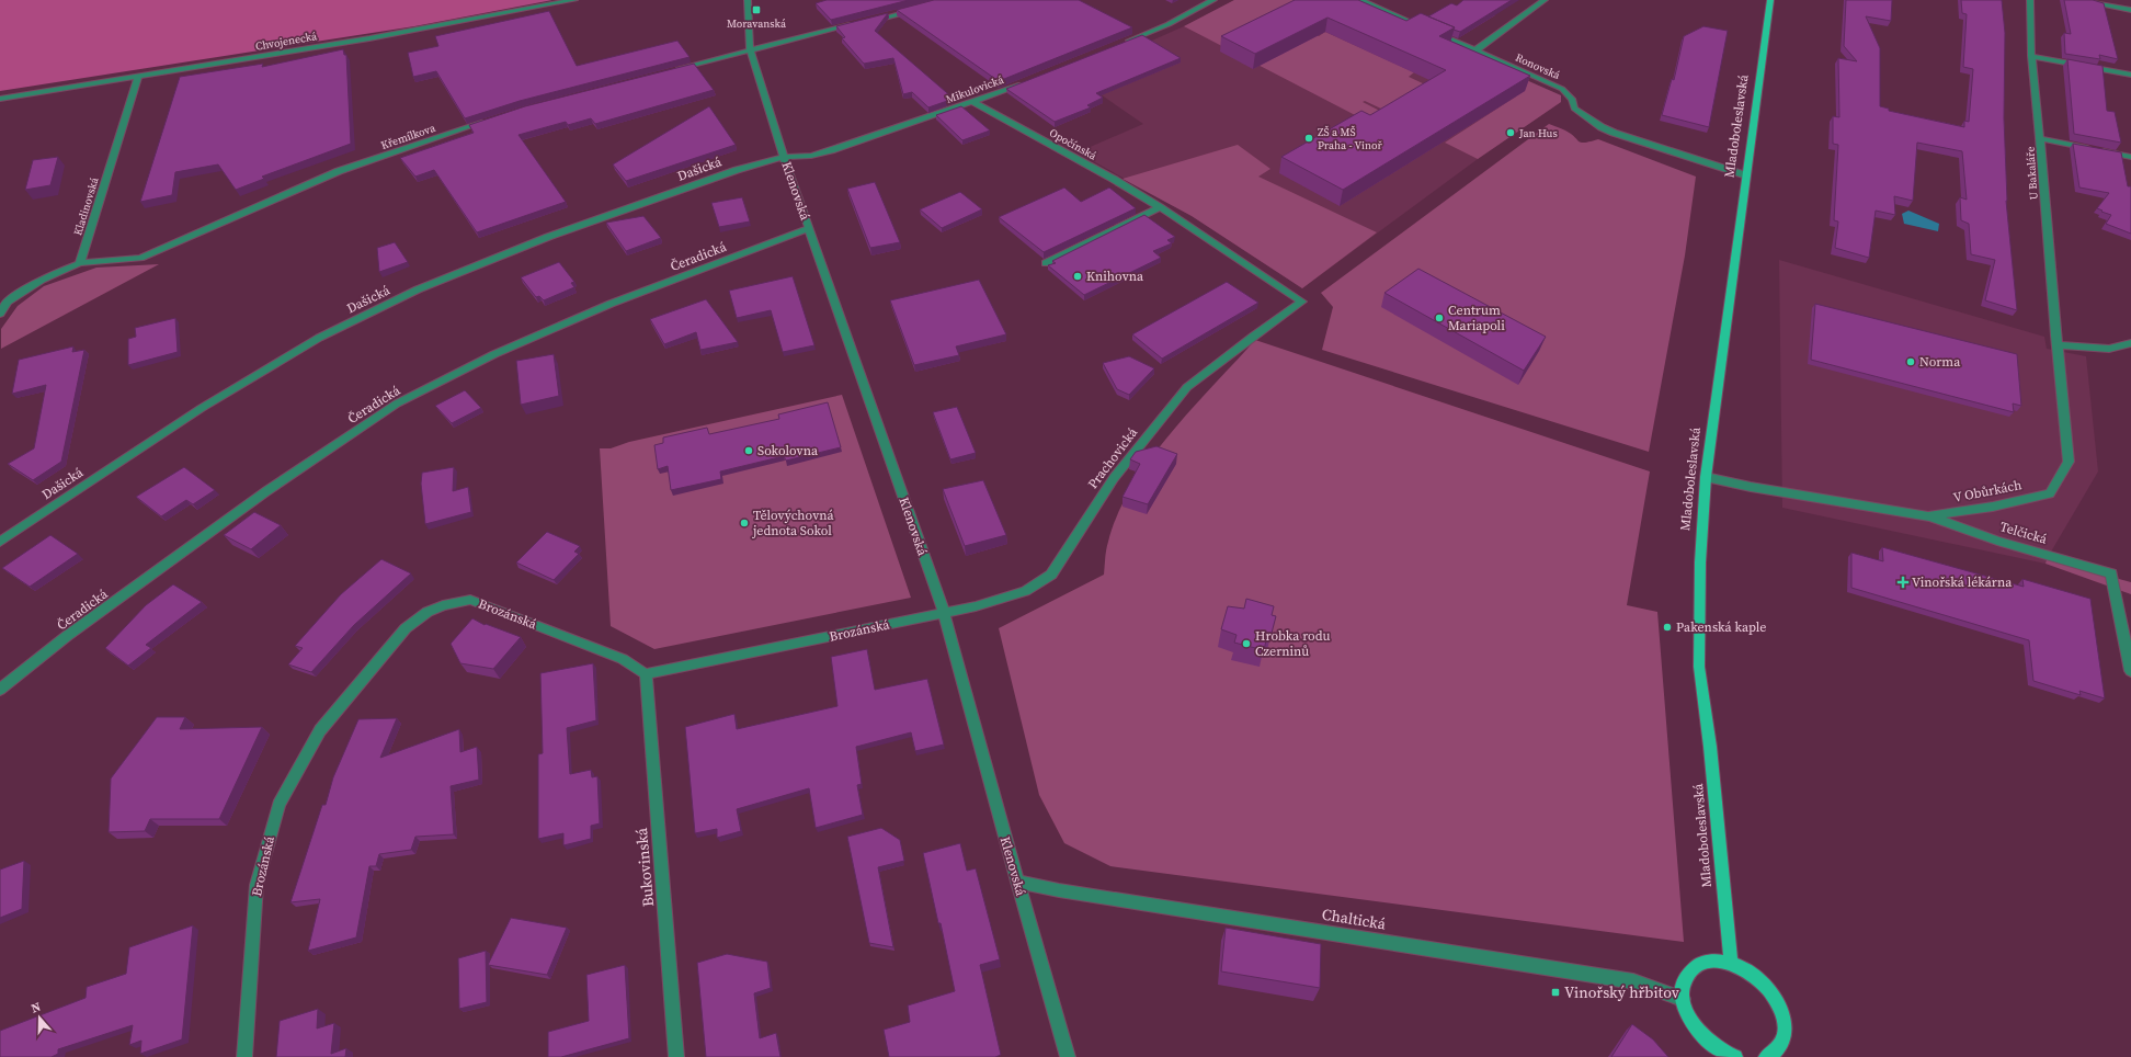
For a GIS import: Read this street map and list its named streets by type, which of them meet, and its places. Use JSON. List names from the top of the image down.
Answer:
{
  "streets": {
    "main road": ["Mladoboleslavská"],
    "street": [
      "Chvojenecká",
      "Ronovská",
      "Mikulovická",
      "Křemílkova",
      "Opočínská",
      "Dašická",
      "U Bakaláře",
      "Klenovská",
      "Kladinovská",
      "Čeradická",
      "Prachovická",
      "V Obůrkách",
      "Telčická",
      "Brozánská",
      "Bukovinská",
      "Chaltická"
    ]
  },
  "crossings": [
    ["Chvojenecká", "Kladinovská"],
    ["Ronovská", "Mladoboleslavská"],
    ["Mikulovická", "Opočínská"],
    ["Mikulovická", "Dašická"],
    ["Mikulovická", "Klenovská"],
    ["Mladoboleslavská", "V Obůrkách"],
    ["Křemílkova", "Kladinovská"],
    ["Opočínská", "Prachovická"],
    ["Dašická", "Klenovská"],
    ["U Bakaláře", "V Obůrkách"],
    ["Klenovská", "Čeradická"],
    ["Klenovská", "Prachovická"],
    ["Klenovská", "Brozánská"],
    ["Klenovská", "Chaltická"],
    ["Prachovická", "Brozánská"],
    ["V Obůrkách", "Telčická"],
    ["Brozánská", "Bukovinská"]
  ],
  "places": {
    "transit": ["Moravanská", "Vinořský hřbitov"],
    "other": [
      "Jan Hus",
      "ZŠ a MŠ Praha - Vinoř",
      "Knihovna",
      "Centrum Mariapoli",
      "Norma",
      "Sokolovna",
      "Tělovýchovná jednota Sokol",
      "Pakenská kaple",
      "Hrobka rodu Czerninů"
    ],
    "health": ["Vinořská lékárna"]
  },
  "north": "top"
}
